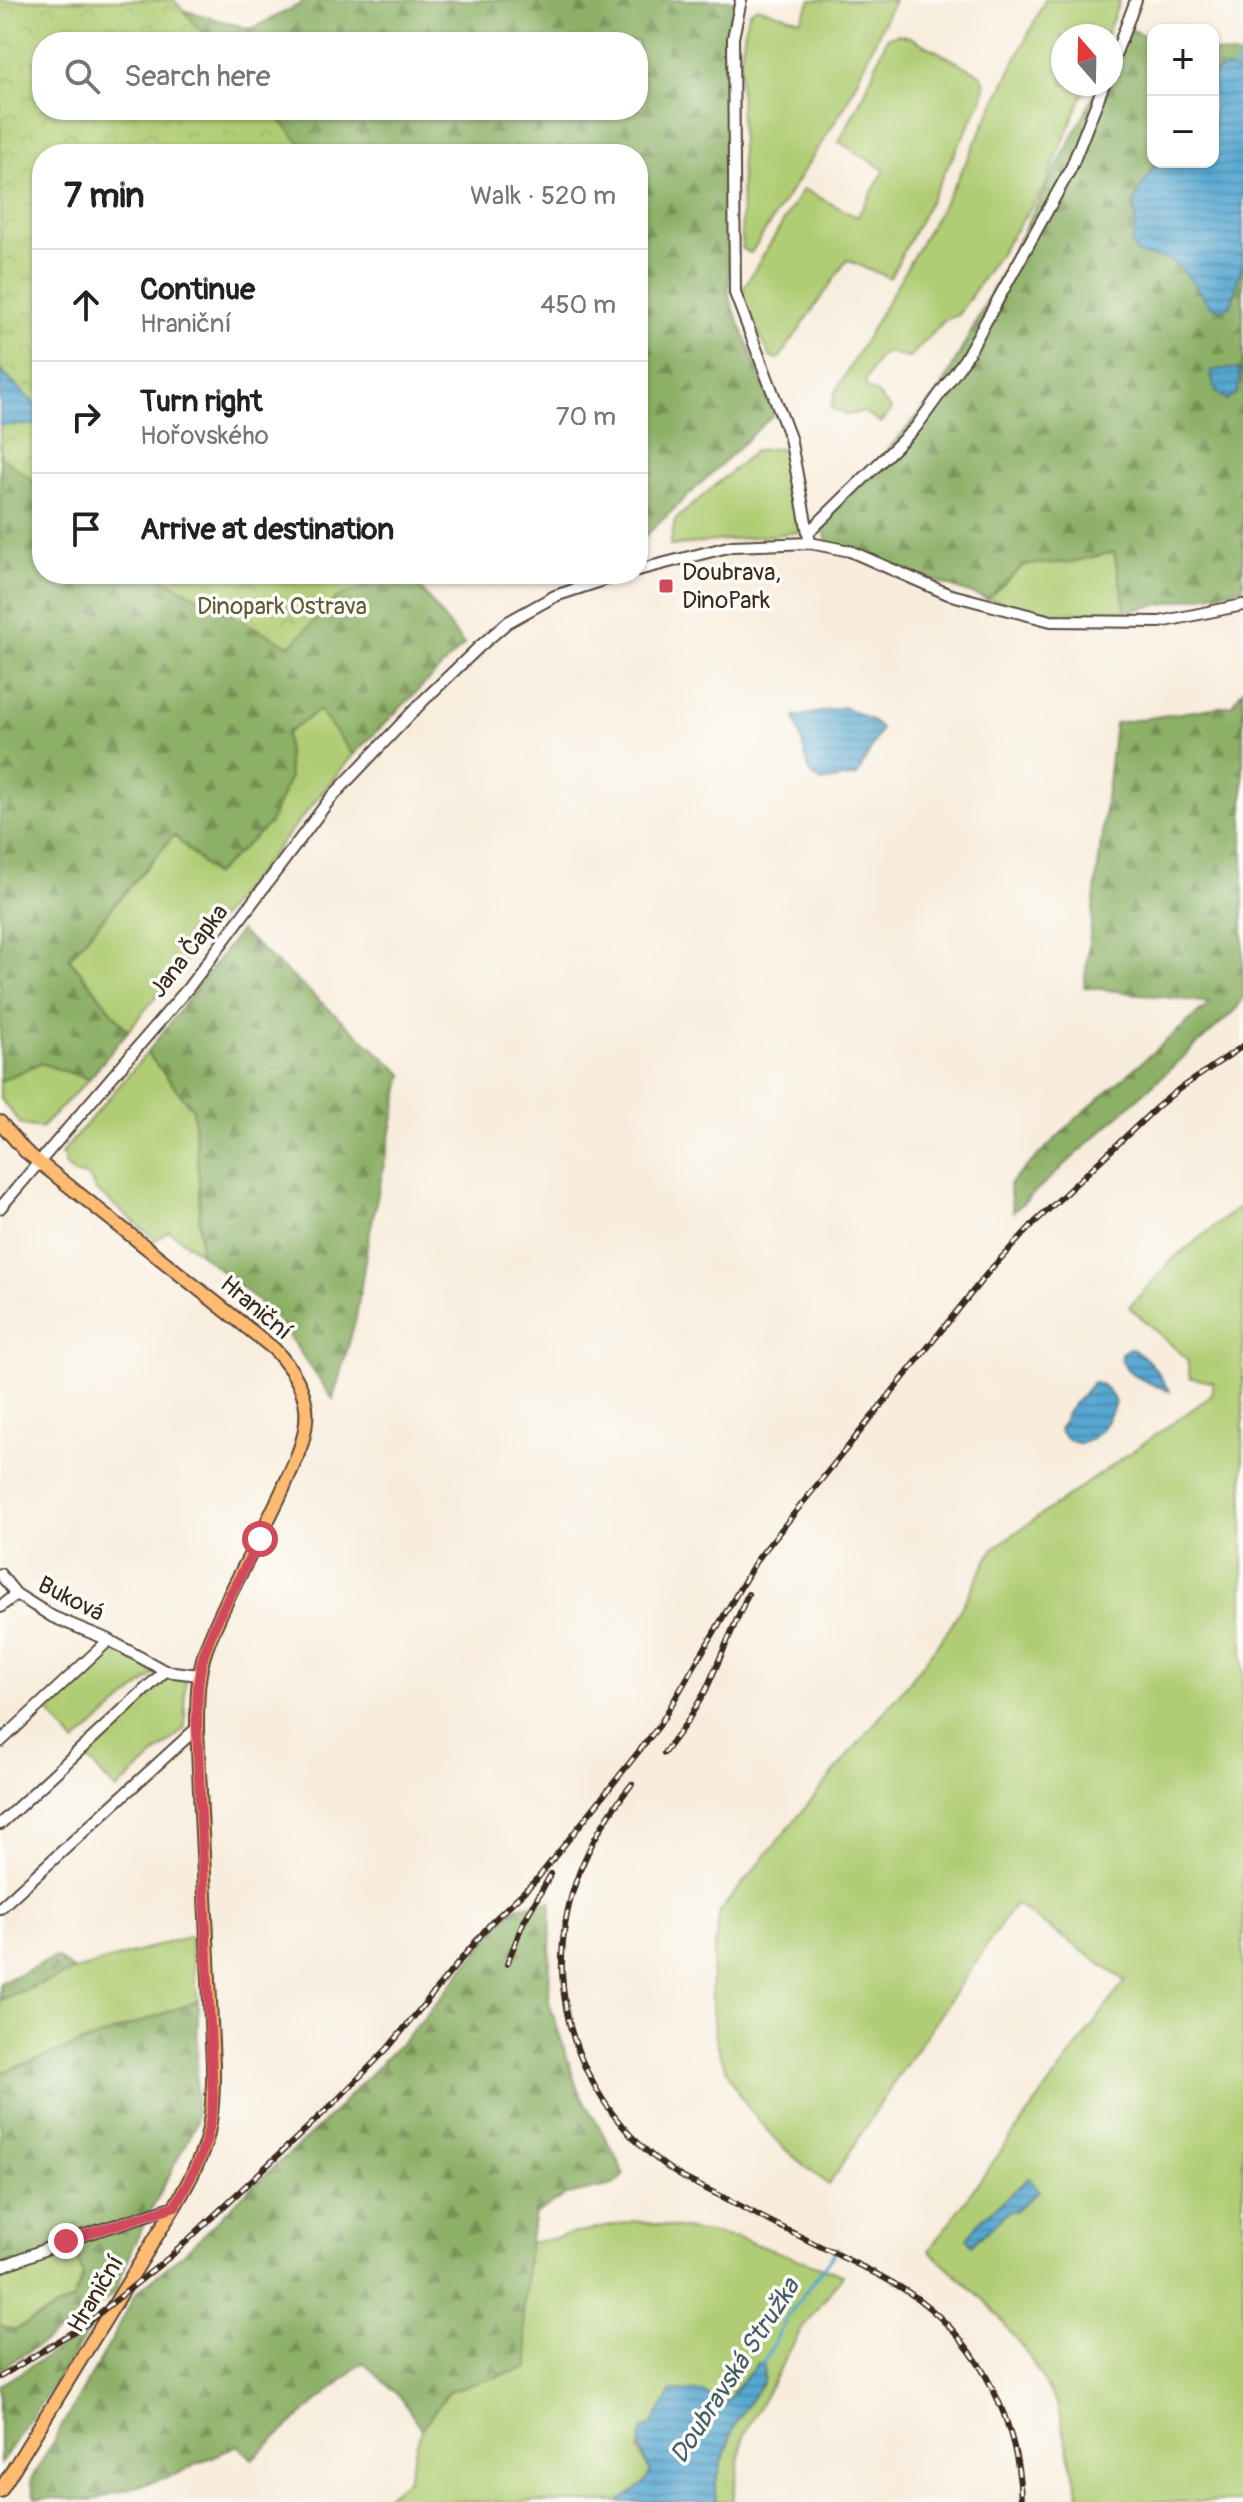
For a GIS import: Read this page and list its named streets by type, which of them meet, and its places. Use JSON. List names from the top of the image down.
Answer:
{
  "streets": {
    "main road": ["Hraniční"],
    "street": ["Jana Čapka", "Buková"]
  },
  "crossings": [
    ["Jana Čapka", "Hraniční"],
    ["Hraniční", "Buková"]
  ],
  "water": ["Doubravská Stružka"],
  "parks": ["Dinopark Ostrava"],
  "places": {
    "transit": ["Doubrava, DinoPark"]
  },
  "north": "top",
  "page": {
    "map_buttons": ["+", "−"],
    "search": "Search here",
    "heading": ["7 min", "Walk · 520 m"],
    "list": [
      ["Continue", "Hraniční", "450 m"],
      ["Turn right", "Hořovského", "70 m"],
      "Arrive at destination"
    ]
  }
}
